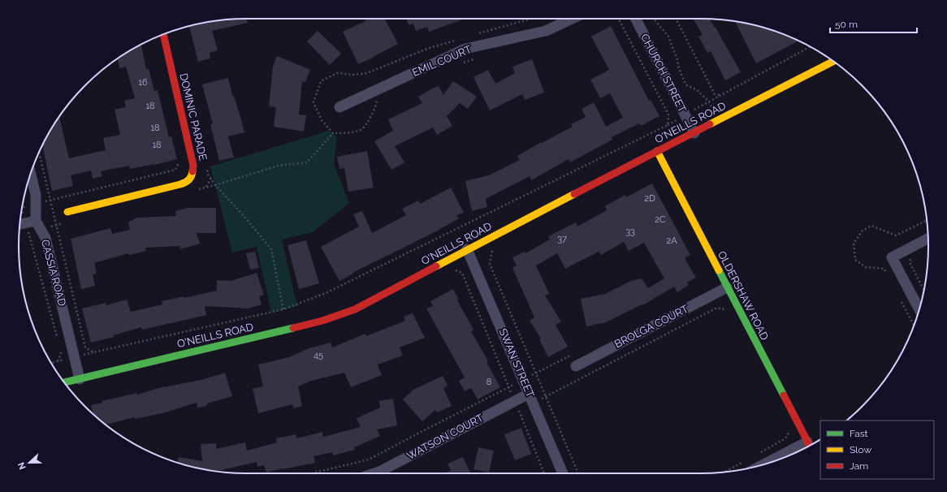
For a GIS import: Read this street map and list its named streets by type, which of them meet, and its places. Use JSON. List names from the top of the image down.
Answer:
{
  "streets": {
    "street": [
      "EMIL COURT",
      "CHURCH STREET",
      "DOMINIC PARADE",
      "O'NEILLS ROAD",
      "CASSIA ROAD",
      "OLDERSHAW ROAD",
      "BROLGA COURT",
      "SWAN STREET",
      "WATSON COURT"
    ]
  },
  "crossings": [
    ["CHURCH STREET", "O'NEILLS ROAD"],
    ["O'NEILLS ROAD", "CASSIA ROAD"],
    ["O'NEILLS ROAD", "OLDERSHAW ROAD"],
    ["O'NEILLS ROAD", "SWAN STREET"],
    ["OLDERSHAW ROAD", "BROLGA COURT"],
    ["SWAN STREET", "WATSON COURT"]
  ],
  "house_numbers": [
    "16",
    "18",
    "18",
    "18",
    "2D",
    "2C",
    "33",
    "37",
    "2A",
    "45",
    "8"
  ],
  "legend": ["Fast", "Slow", "Jam"],
  "scale_bar": "50 m",
  "north": "left"
}
